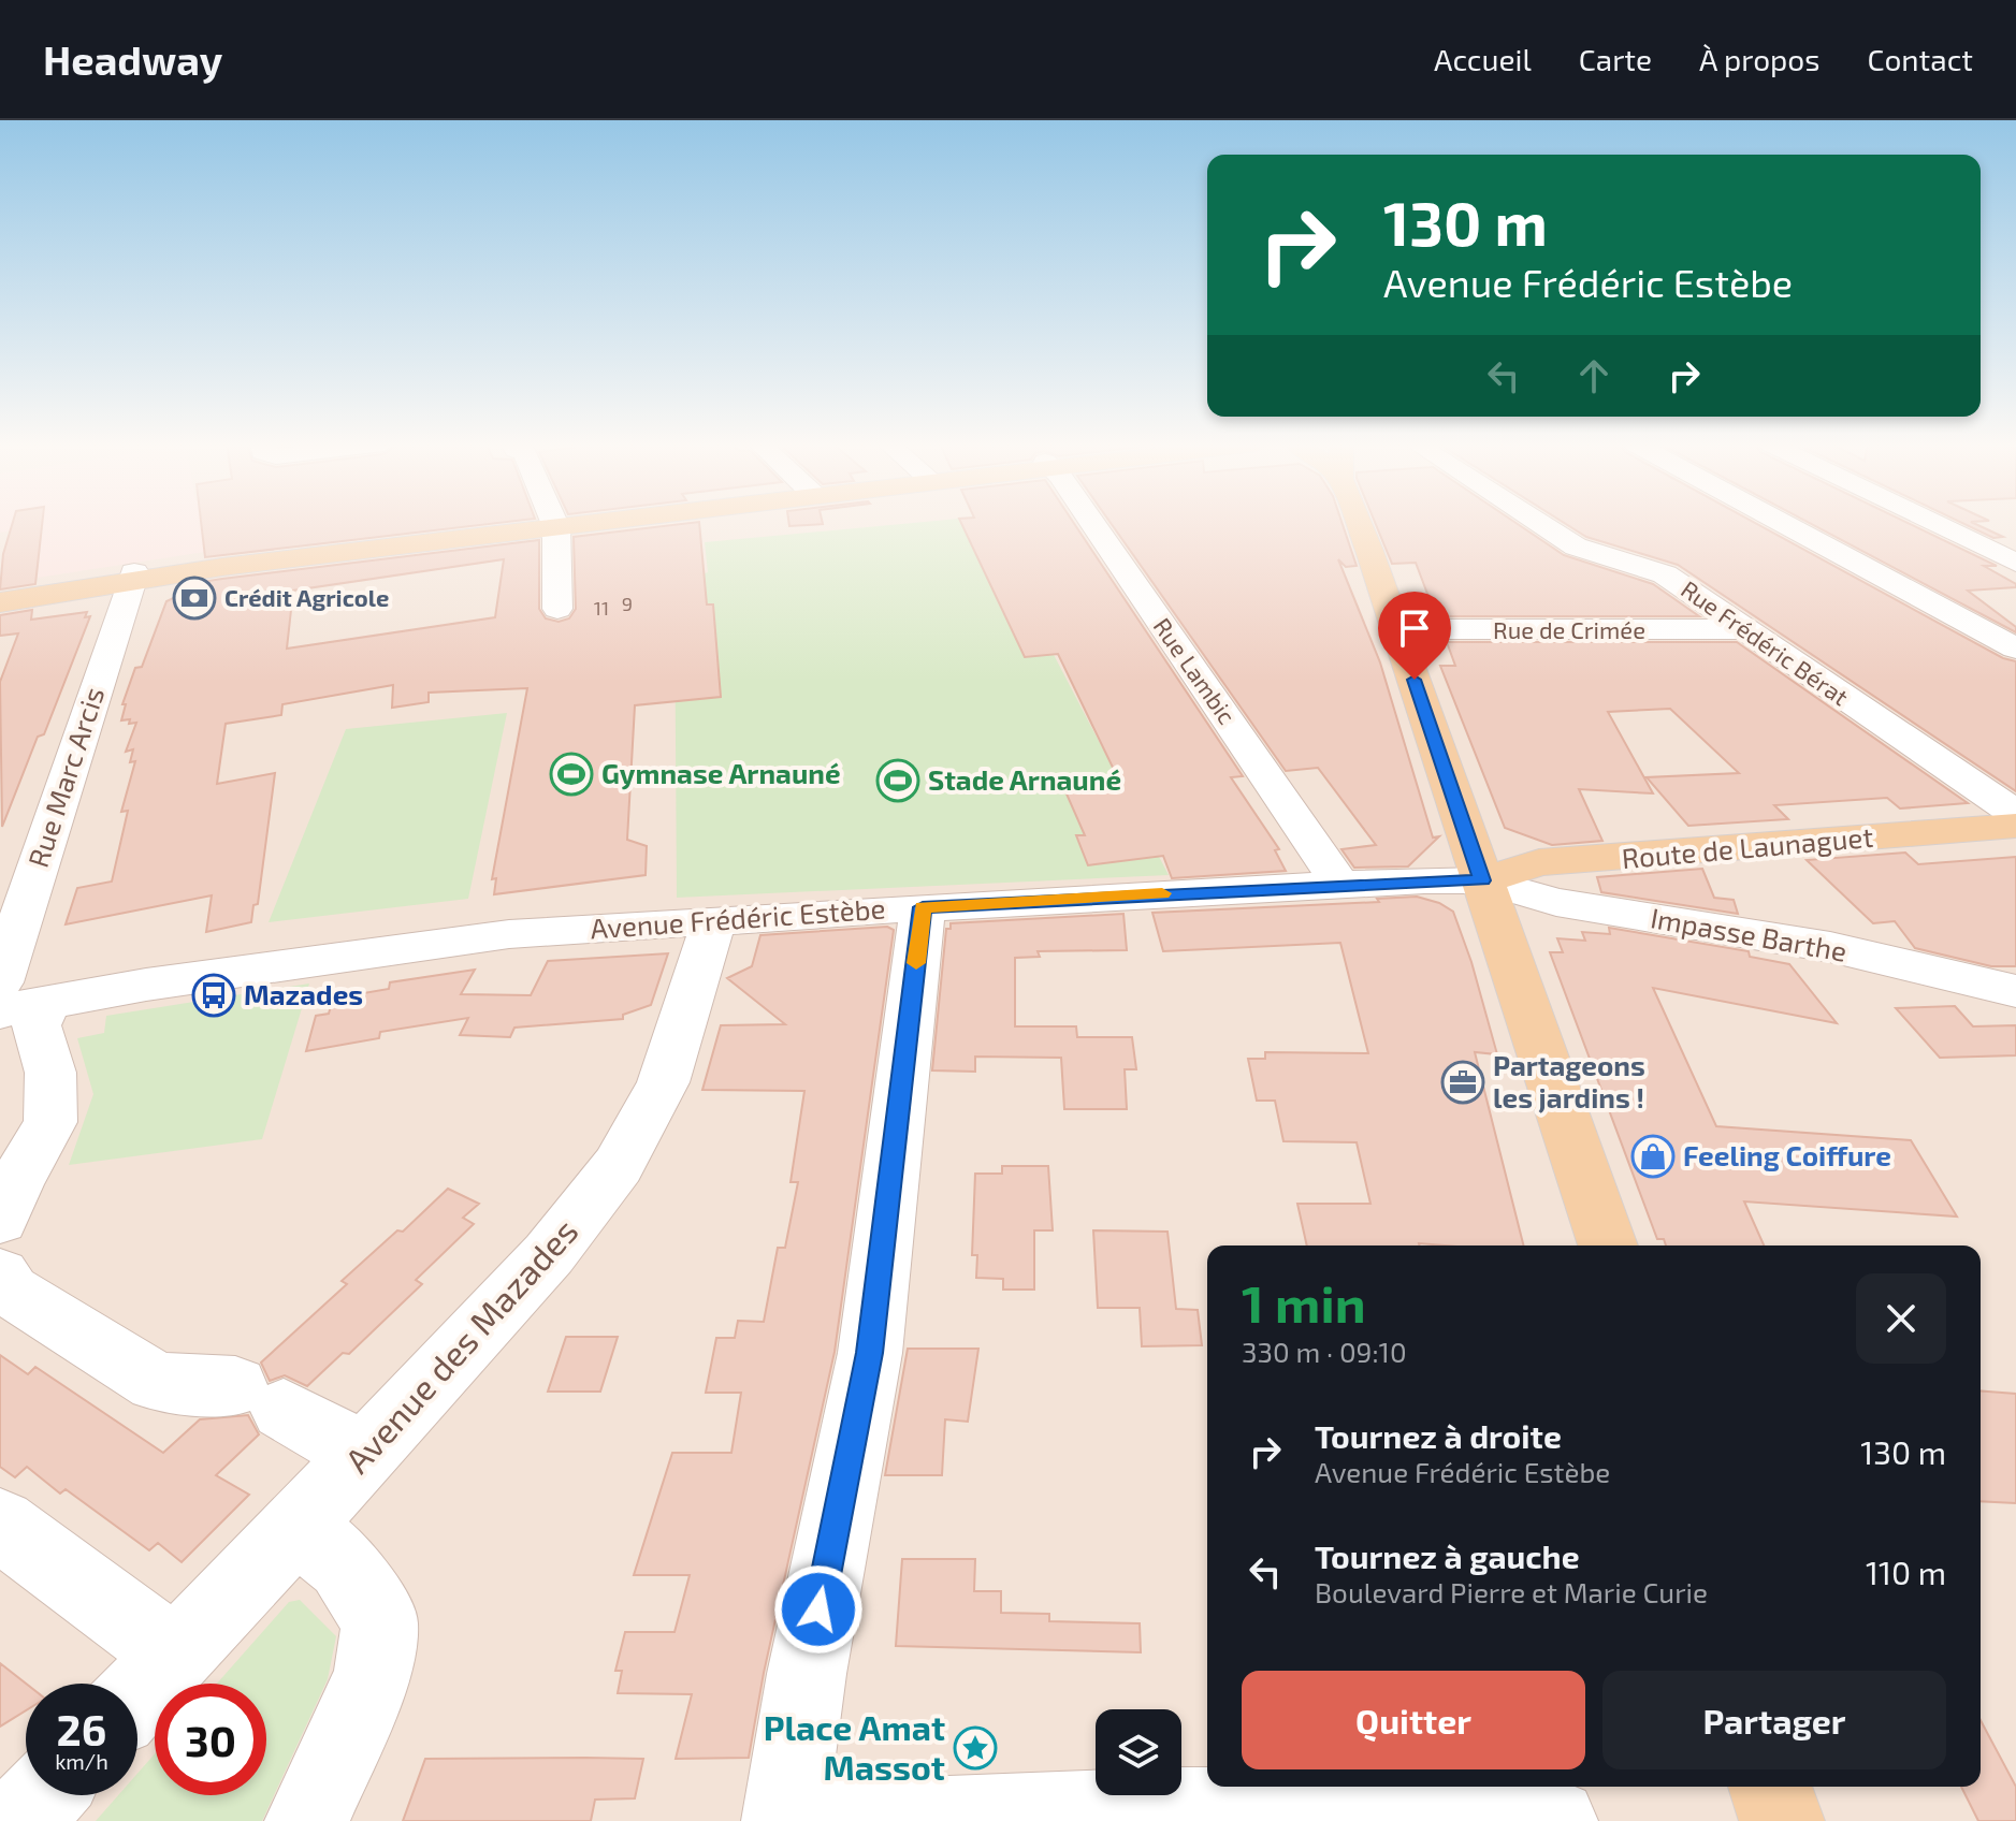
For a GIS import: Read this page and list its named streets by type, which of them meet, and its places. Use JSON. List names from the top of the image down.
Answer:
{
  "streets": {
    "main road": ["Route de Launaguet"],
    "street": [
      "Rue de Crimée",
      "Rue Frédéric Bérat",
      "Rue Lambic",
      "Rue Marc Arcis",
      "Avenue Frédéric Estèbe",
      "Impasse Barthe",
      "Avenue des Mazades"
    ]
  },
  "crossings": [
    ["Rue de Crimée", "Rue Frédéric Bérat"],
    ["Rue Lambic", "Avenue Frédéric Estèbe"],
    ["Rue Marc Arcis", "Avenue Frédéric Estèbe"],
    ["Route de Launaguet", "Avenue Frédéric Estèbe"],
    ["Route de Launaguet", "Impasse Barthe"],
    ["Avenue Frédéric Estèbe", "Impasse Barthe"],
    ["Avenue Frédéric Estèbe", "Avenue des Mazades"]
  ],
  "places": {
    "bank": ["Crédit Agricole"],
    "sports": ["Gymnase Arnauné", "Stade Arnauné"],
    "bus stop": ["Mazades"],
    "office": ["Partageons les jardins !"],
    "shop": ["Feeling Coiffure"],
    "place": ["Place Amat Massot"]
  },
  "house_numbers": ["9", "11"],
  "page": {
    "header": "Headway",
    "nav": [
      "Accueil",
      "Carte",
      "À propos",
      "Contact"
    ],
    "turn": ["130 m", "Avenue Frédéric Estèbe"],
    "heading": ["1 min", "330 m · 09:10"],
    "list": [
      {
        "name": "Tournez à droite",
        "note": "Avenue Frédéric Estèbe",
        "value": "130 m"
      },
      {
        "name": "Tournez à gauche",
        "note": "Boulevard Pierre et Marie Curie",
        "value": "110 m"
      }
    ],
    "buttons": ["Quitter", "Partager"],
    "speed": "26 km/h",
    "limit": "30"
  }
}
